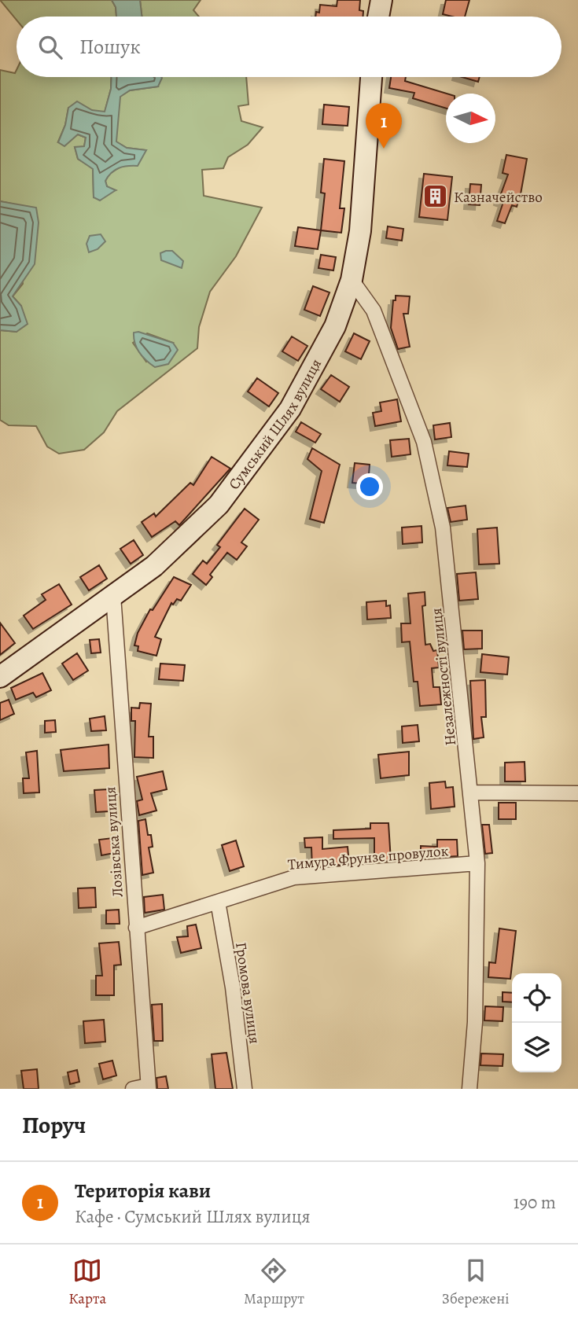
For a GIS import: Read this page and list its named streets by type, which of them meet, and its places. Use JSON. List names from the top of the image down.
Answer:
{
  "streets": {
    "main road": ["Сумський Шлях вулиця"],
    "street": [
      "Незалежності вулиця",
      "Лозівська вулиця",
      "Тимура Фрунзе провулок",
      "Громова вулиця"
    ]
  },
  "crossings": [
    ["Сумський Шлях вулиця", "Незалежності вулиця"],
    ["Сумський Шлях вулиця", "Лозівська вулиця"],
    ["Незалежності вулиця", "Тимура Фрунзе провулок"],
    ["Лозівська вулиця", "Тимура Фрунзе провулок"],
    ["Тимура Фрунзе провулок", "Громова вулиця"]
  ],
  "places": {
    "building": ["Казначейство"]
  },
  "north": "right",
  "page": {
    "search": "Пошук",
    "pins": "1",
    "heading": "Поруч",
    "list": [
      {
        "mark": "1",
        "name": "Територія кави",
        "note": "Кафе · Сумський Шлях вулиця",
        "value": "190 m"
      }
    ],
    "nav": ["Карта", "Маршрут", "Збережені"]
  }
}
